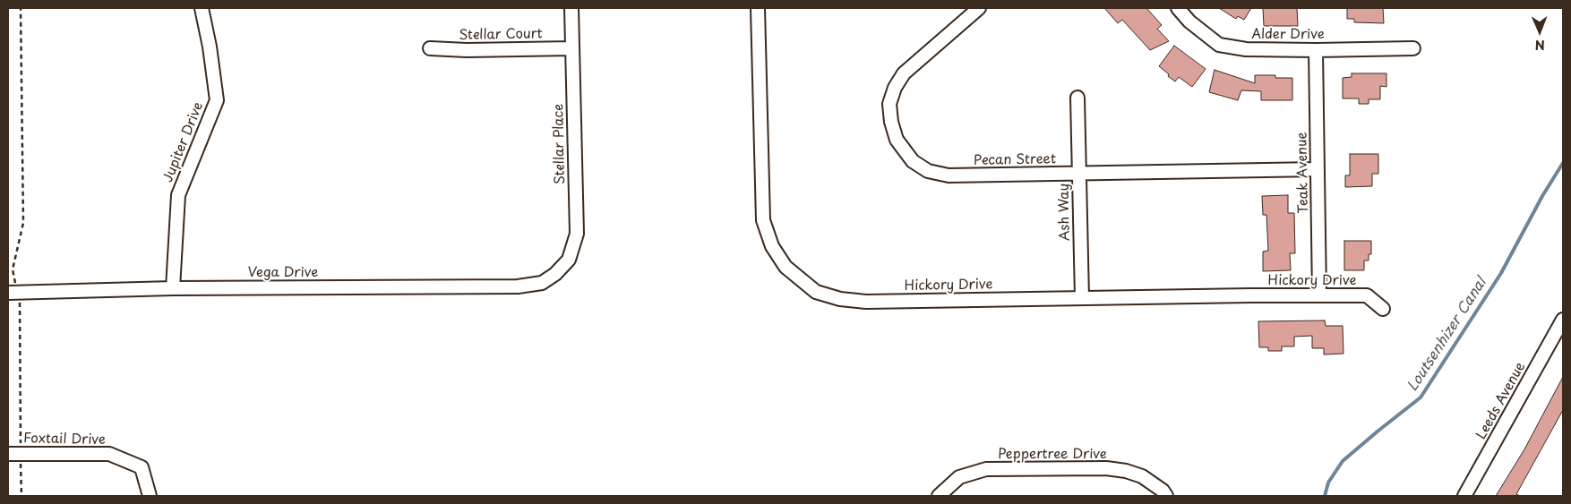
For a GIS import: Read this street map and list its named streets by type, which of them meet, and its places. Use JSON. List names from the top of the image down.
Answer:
{
  "streets": {
    "street": [
      "Stellar Court",
      "Alder Drive",
      "Jupiter Drive",
      "Stellar Place",
      "Pecan Street",
      "Teak Avenue",
      "Ash Way",
      "Vega Drive",
      "Hickory Drive",
      "Leeds Avenue",
      "Foxtail Drive",
      "Peppertree Drive"
    ]
  },
  "crossings": [
    ["Stellar Court", "Stellar Place"],
    ["Alder Drive", "Teak Avenue"],
    ["Jupiter Drive", "Vega Drive"],
    ["Stellar Place", "Vega Drive"],
    ["Pecan Street", "Teak Avenue"],
    ["Pecan Street", "Ash Way"],
    ["Teak Avenue", "Hickory Drive"],
    ["Ash Way", "Hickory Drive"]
  ],
  "water": ["Loutsenhizer Canal"],
  "north": "bottom"
}
